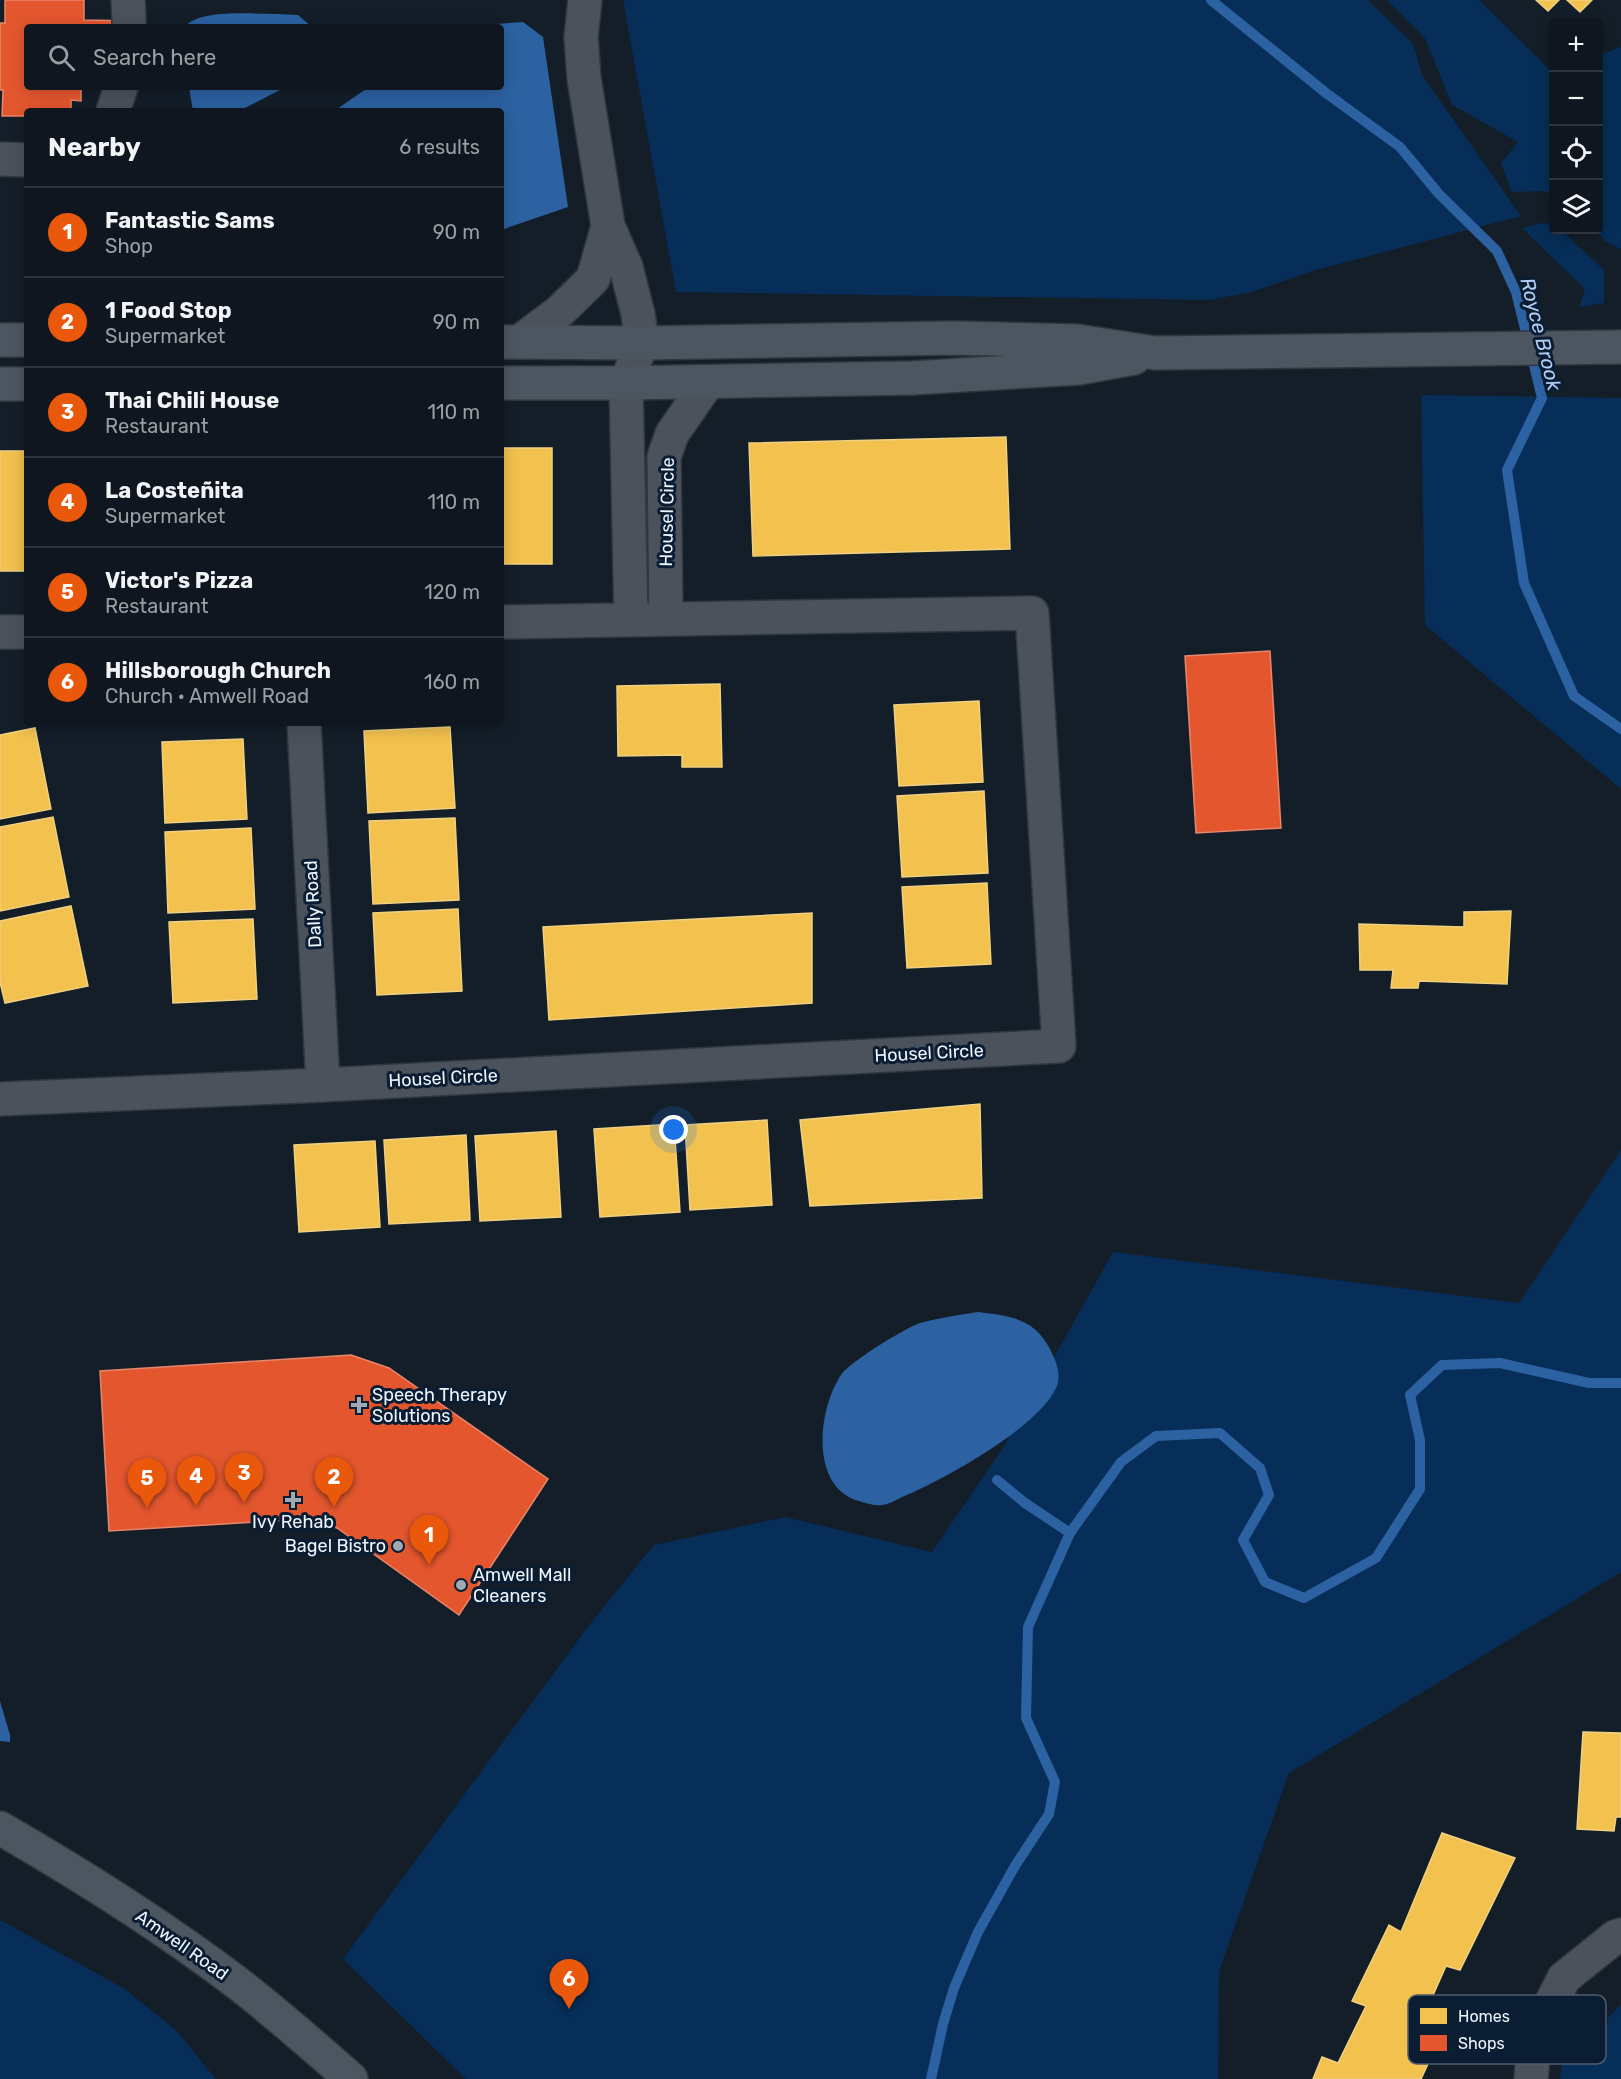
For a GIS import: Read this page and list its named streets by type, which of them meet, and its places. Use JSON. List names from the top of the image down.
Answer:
{
  "streets": {
    "main road": ["Amwell Road"],
    "lane": ["Housel Circle", "Dally Road"]
  },
  "crossings": [
    ["Housel Circle", "Dally Road"]
  ],
  "water": ["Royce Brook"],
  "places": {
    "health": ["Speech Therapy Solutions", "Ivy Rehab"],
    "other": ["Bagel Bistro", "Amwell Mall Cleaners"]
  },
  "legend": ["Homes", "Shops"],
  "page": {
    "map_buttons": ["+", "−"],
    "search": "Search here",
    "heading": ["Nearby", "6 results"],
    "list": [
      {
        "mark": "1",
        "name": "Fantastic Sams",
        "note": "Shop",
        "value": "90 m"
      },
      {
        "mark": "2",
        "name": "1 Food Stop",
        "note": "Supermarket",
        "value": "90 m"
      },
      {
        "mark": "3",
        "name": "Thai Chili House",
        "note": "Restaurant",
        "value": "110 m"
      },
      {
        "mark": "4",
        "name": "La Costeñita",
        "note": "Supermarket",
        "value": "110 m"
      },
      {
        "mark": "5",
        "name": "Victor's Pizza",
        "note": "Restaurant",
        "value": "120 m"
      },
      {
        "mark": "6",
        "name": "Hillsborough Church",
        "note": "Church · Amwell Road",
        "value": "160 m"
      }
    ],
    "pins": [
      "3",
      "4",
      "2",
      "5",
      "1",
      "6"
    ]
  }
}
